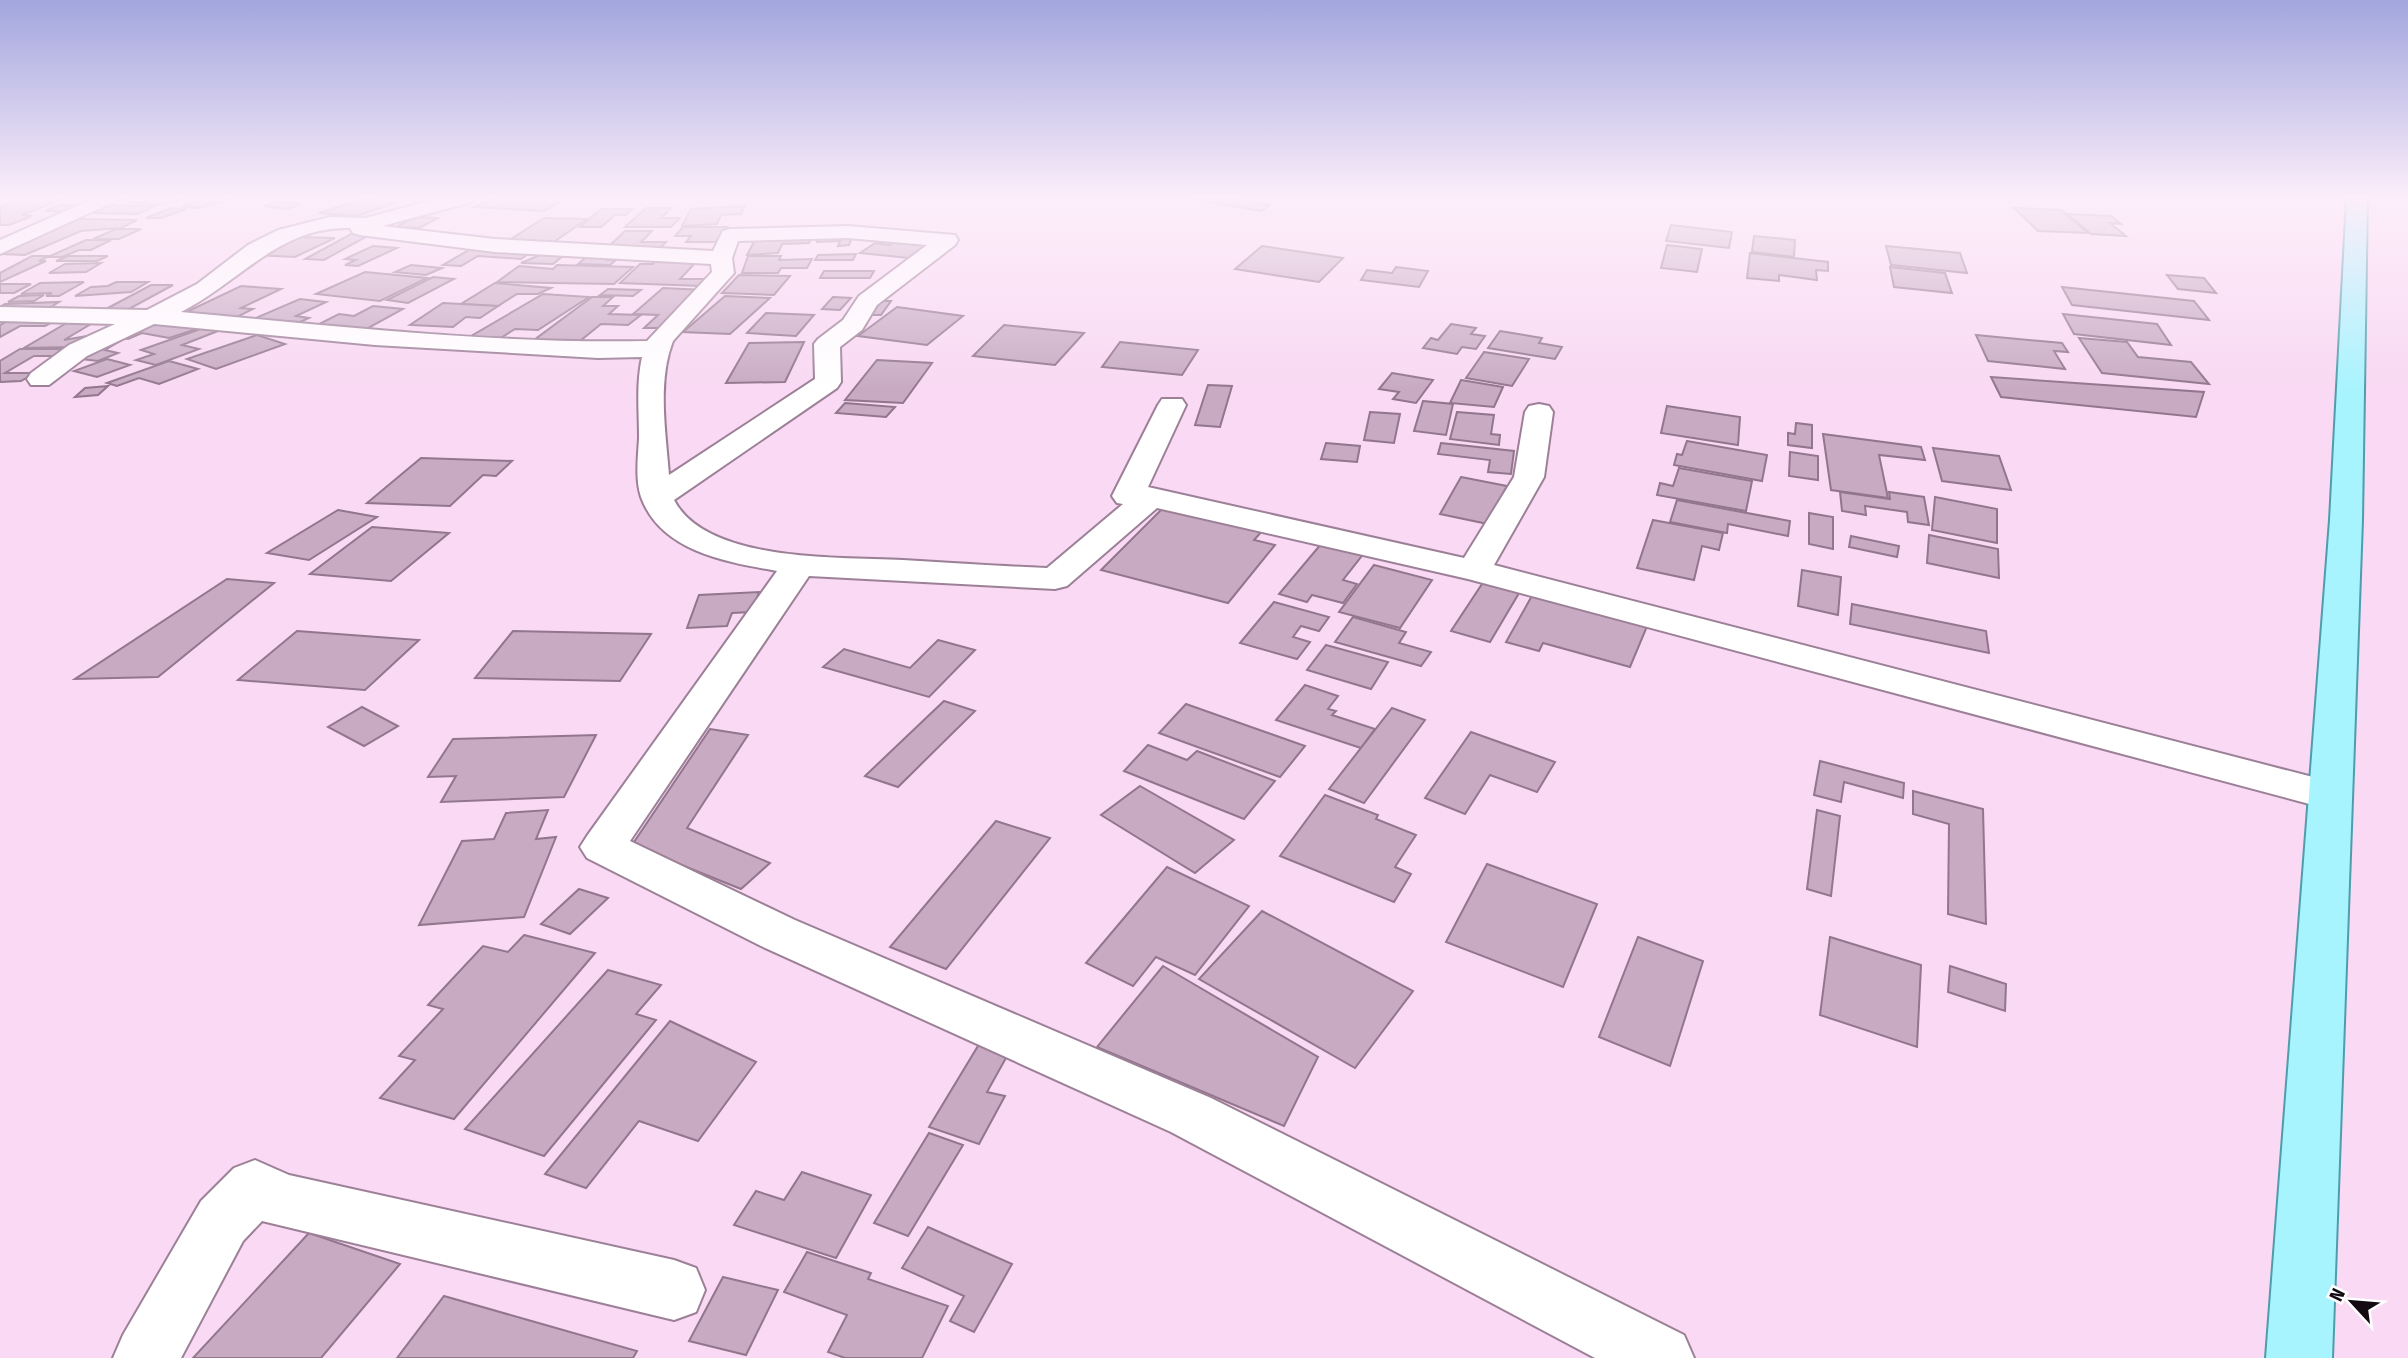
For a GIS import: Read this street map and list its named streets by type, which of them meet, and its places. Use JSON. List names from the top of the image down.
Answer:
{
  "north": "top left"
}
